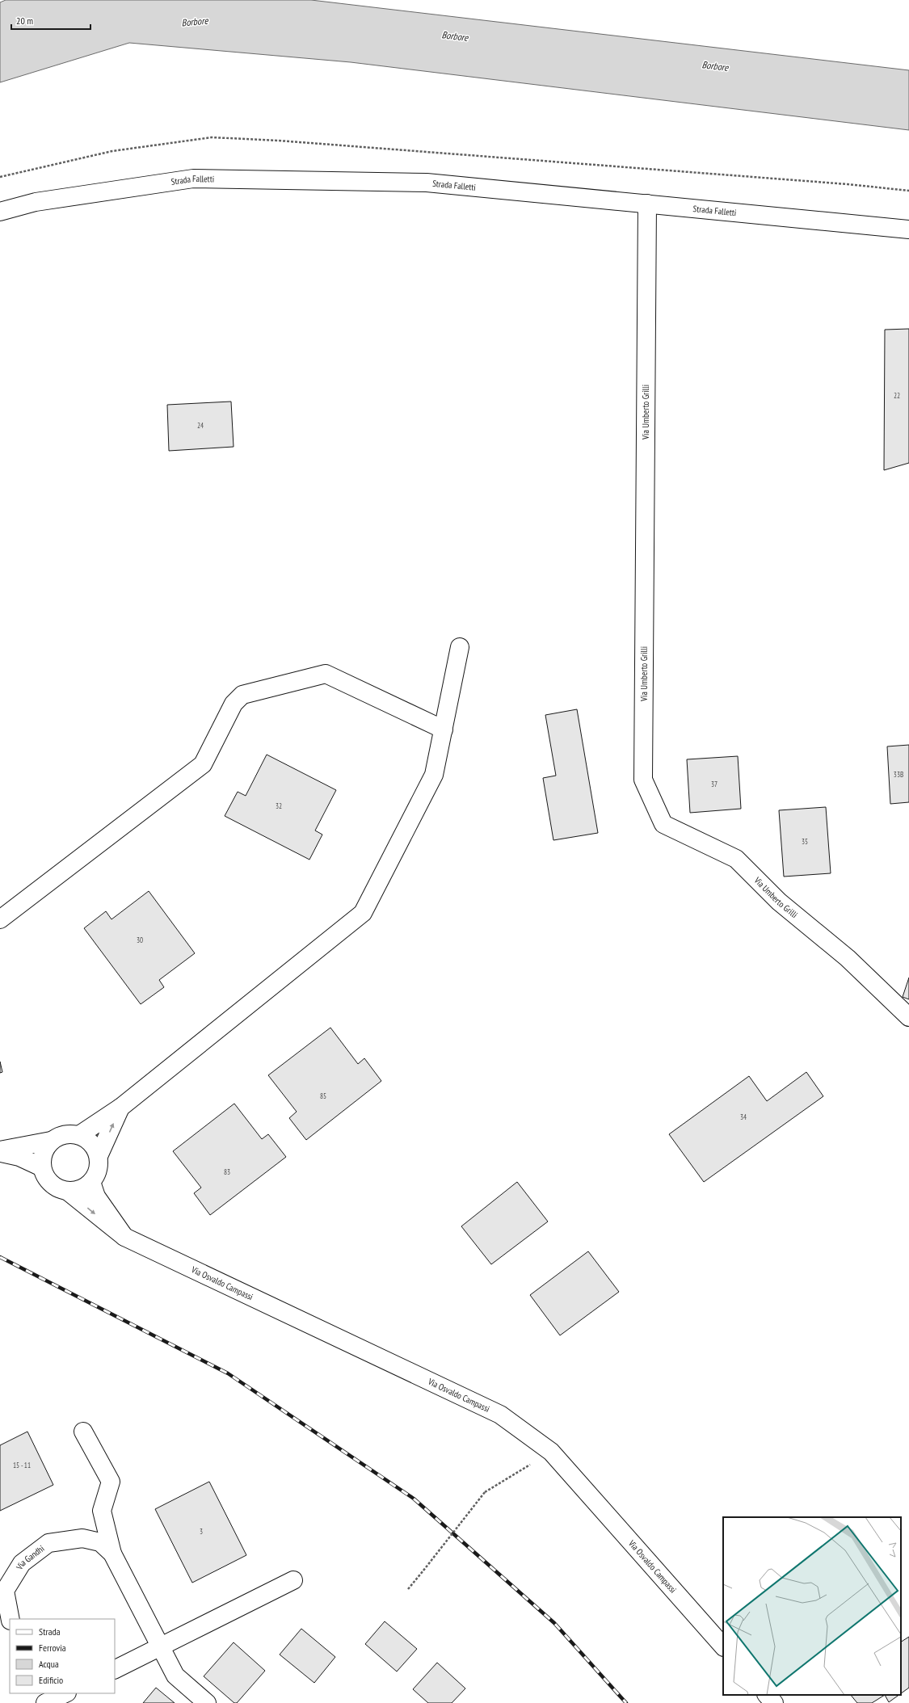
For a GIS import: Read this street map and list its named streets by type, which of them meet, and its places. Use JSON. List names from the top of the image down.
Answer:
{
  "streets": {
    "street": [
      "Strada Falletti",
      "Via Umberto Grilli",
      "Via Osvaldo Campassi",
      "Via Gandhi"
    ]
  },
  "crossings": [
    ["Strada Falletti", "Via Umberto Grilli"]
  ],
  "water": ["Borbore"],
  "house_numbers": [
    "22",
    "24",
    "33B",
    "37",
    "32",
    "35",
    "30",
    "85",
    "34",
    "83",
    "15 - 11",
    "3"
  ],
  "legend": [
    "Strada",
    "Ferrovia",
    "Acqua",
    "Edificio"
  ],
  "scale_bar": "20 m"
}
